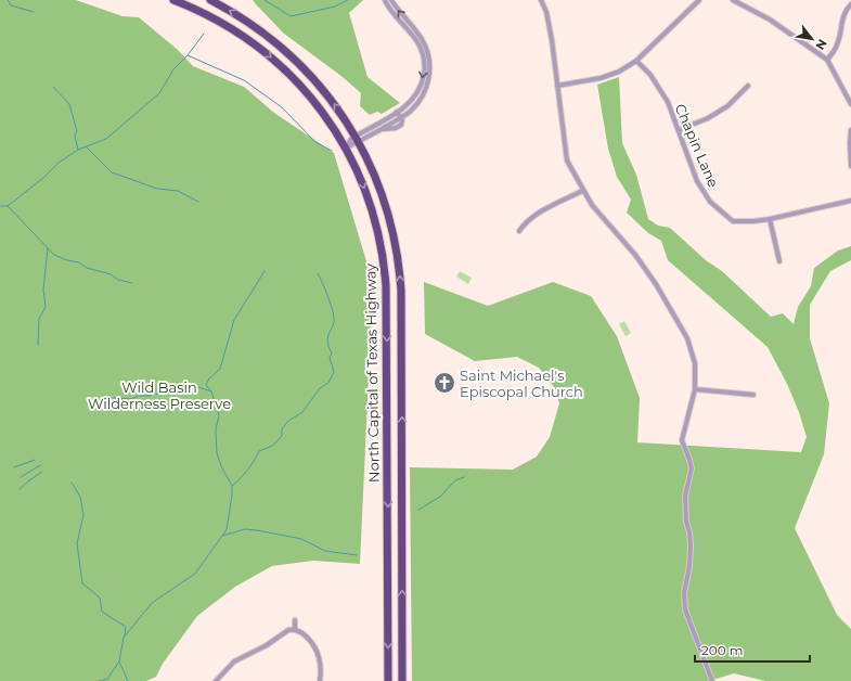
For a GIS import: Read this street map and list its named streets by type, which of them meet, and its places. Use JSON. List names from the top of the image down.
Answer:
{
  "streets": {
    "highway": ["North Capital of Texas Highway"],
    "street": ["Chapin Lane"]
  },
  "parks": ["Wild Basin Wilderness Preserve"],
  "places": {
    "church": ["Saint Michael's Episcopal Church"]
  },
  "scale_bar": "200 m",
  "north": "bottom right"
}
